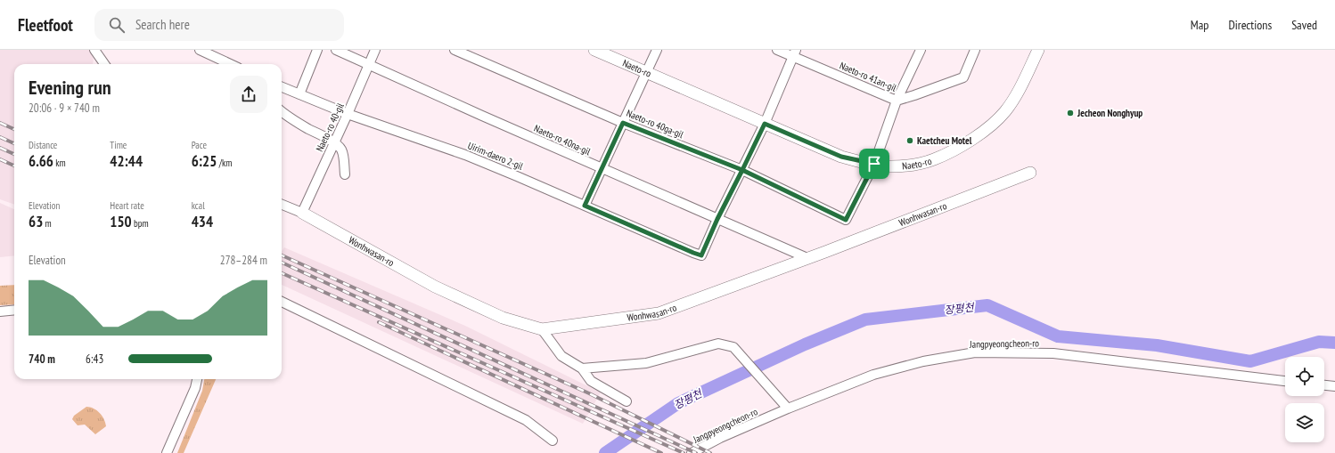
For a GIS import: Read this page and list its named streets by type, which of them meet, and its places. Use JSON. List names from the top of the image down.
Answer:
{
  "streets": {
    "main road": ["Naeto-ro", "Wonhwasan-ro"],
    "street": [
      "Naeto-ro 41an-gil",
      "Naeto-ro 40ga-gil",
      "Naeto-ro 40-gil",
      "Naeto-ro 40na-gil",
      "Uirim-daero 2-gil",
      "Jangpyeongcheon-ro"
    ]
  },
  "crossings": [
    ["Naeto-ro", "Naeto-ro 40ga-gil"],
    ["Naeto-ro 40-gil", "Naeto-ro 40na-gil"],
    ["Naeto-ro 40-gil", "Uirim-daero 2-gil"],
    ["Naeto-ro 40-gil", "Wonhwasan-ro"],
    ["Naeto-ro 40na-gil", "Uirim-daero 2-gil"],
    ["Naeto-ro 40na-gil", "Wonhwasan-ro"]
  ],
  "water": ["장평천"],
  "places": ["Jecheon Nonghyup", "Kaetcheu Motel"],
  "page": {
    "header": "Fleetfoot",
    "search": "Search here",
    "nav": ["Map", "Directions", "Saved"],
    "heading": ["Evening run", "20:06 · 9 × 740 m"],
    "stats": [
      ["Distance", "6.66 km"],
      ["Time", "42:44"],
      ["Pace", "6:25 /km"],
      ["Elevation", "63 m"],
      ["Heart rate", "150 bpm"],
      ["kcal", "434"]
    ],
    "chart": ["Elevation", "278–284 m"],
    "list": [
      {
        "name": "740 m",
        "note": "6:43"
      }
    ]
  }
}
